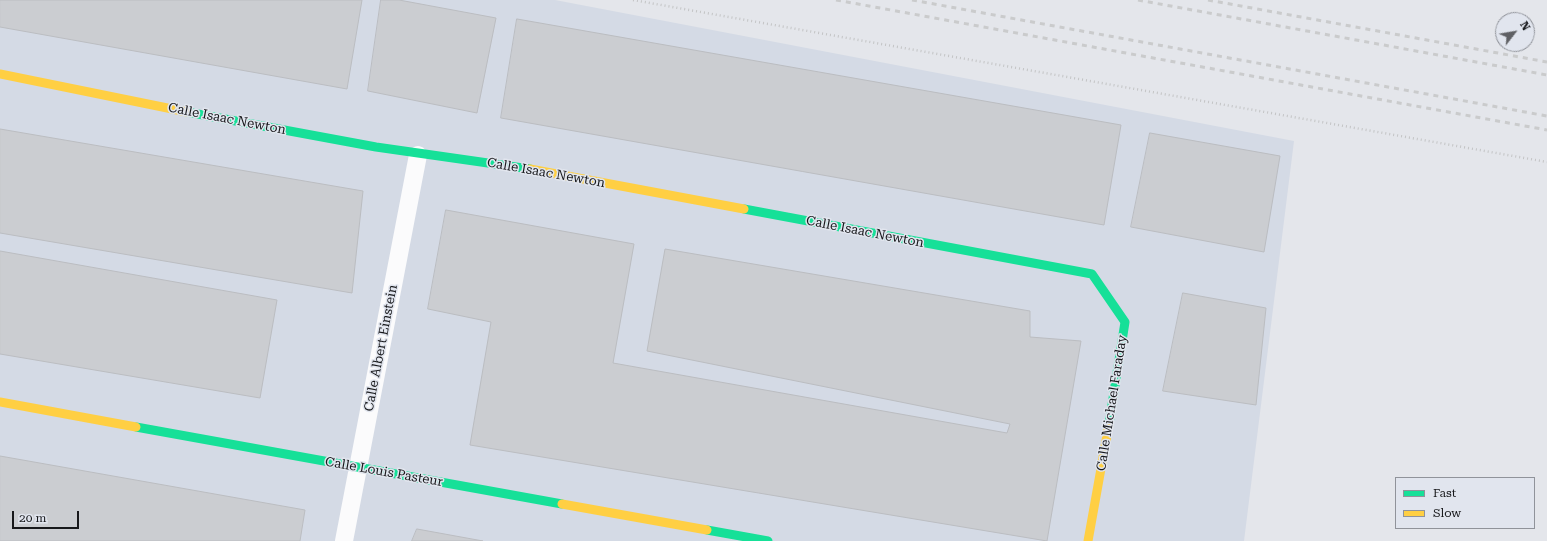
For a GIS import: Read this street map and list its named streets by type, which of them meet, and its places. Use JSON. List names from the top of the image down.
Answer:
{
  "streets": {
    "street": [
      "Calle Isaac Newton",
      "Calle Albert Einstein",
      "Calle Michael Faraday",
      "Calle Louis Pasteur"
    ]
  },
  "crossings": [
    ["Calle Isaac Newton", "Calle Albert Einstein"],
    ["Calle Isaac Newton", "Calle Michael Faraday"],
    ["Calle Albert Einstein", "Calle Louis Pasteur"]
  ],
  "legend": ["Fast", "Slow"],
  "scale_bar": "20 m",
  "north": "top right"
}
